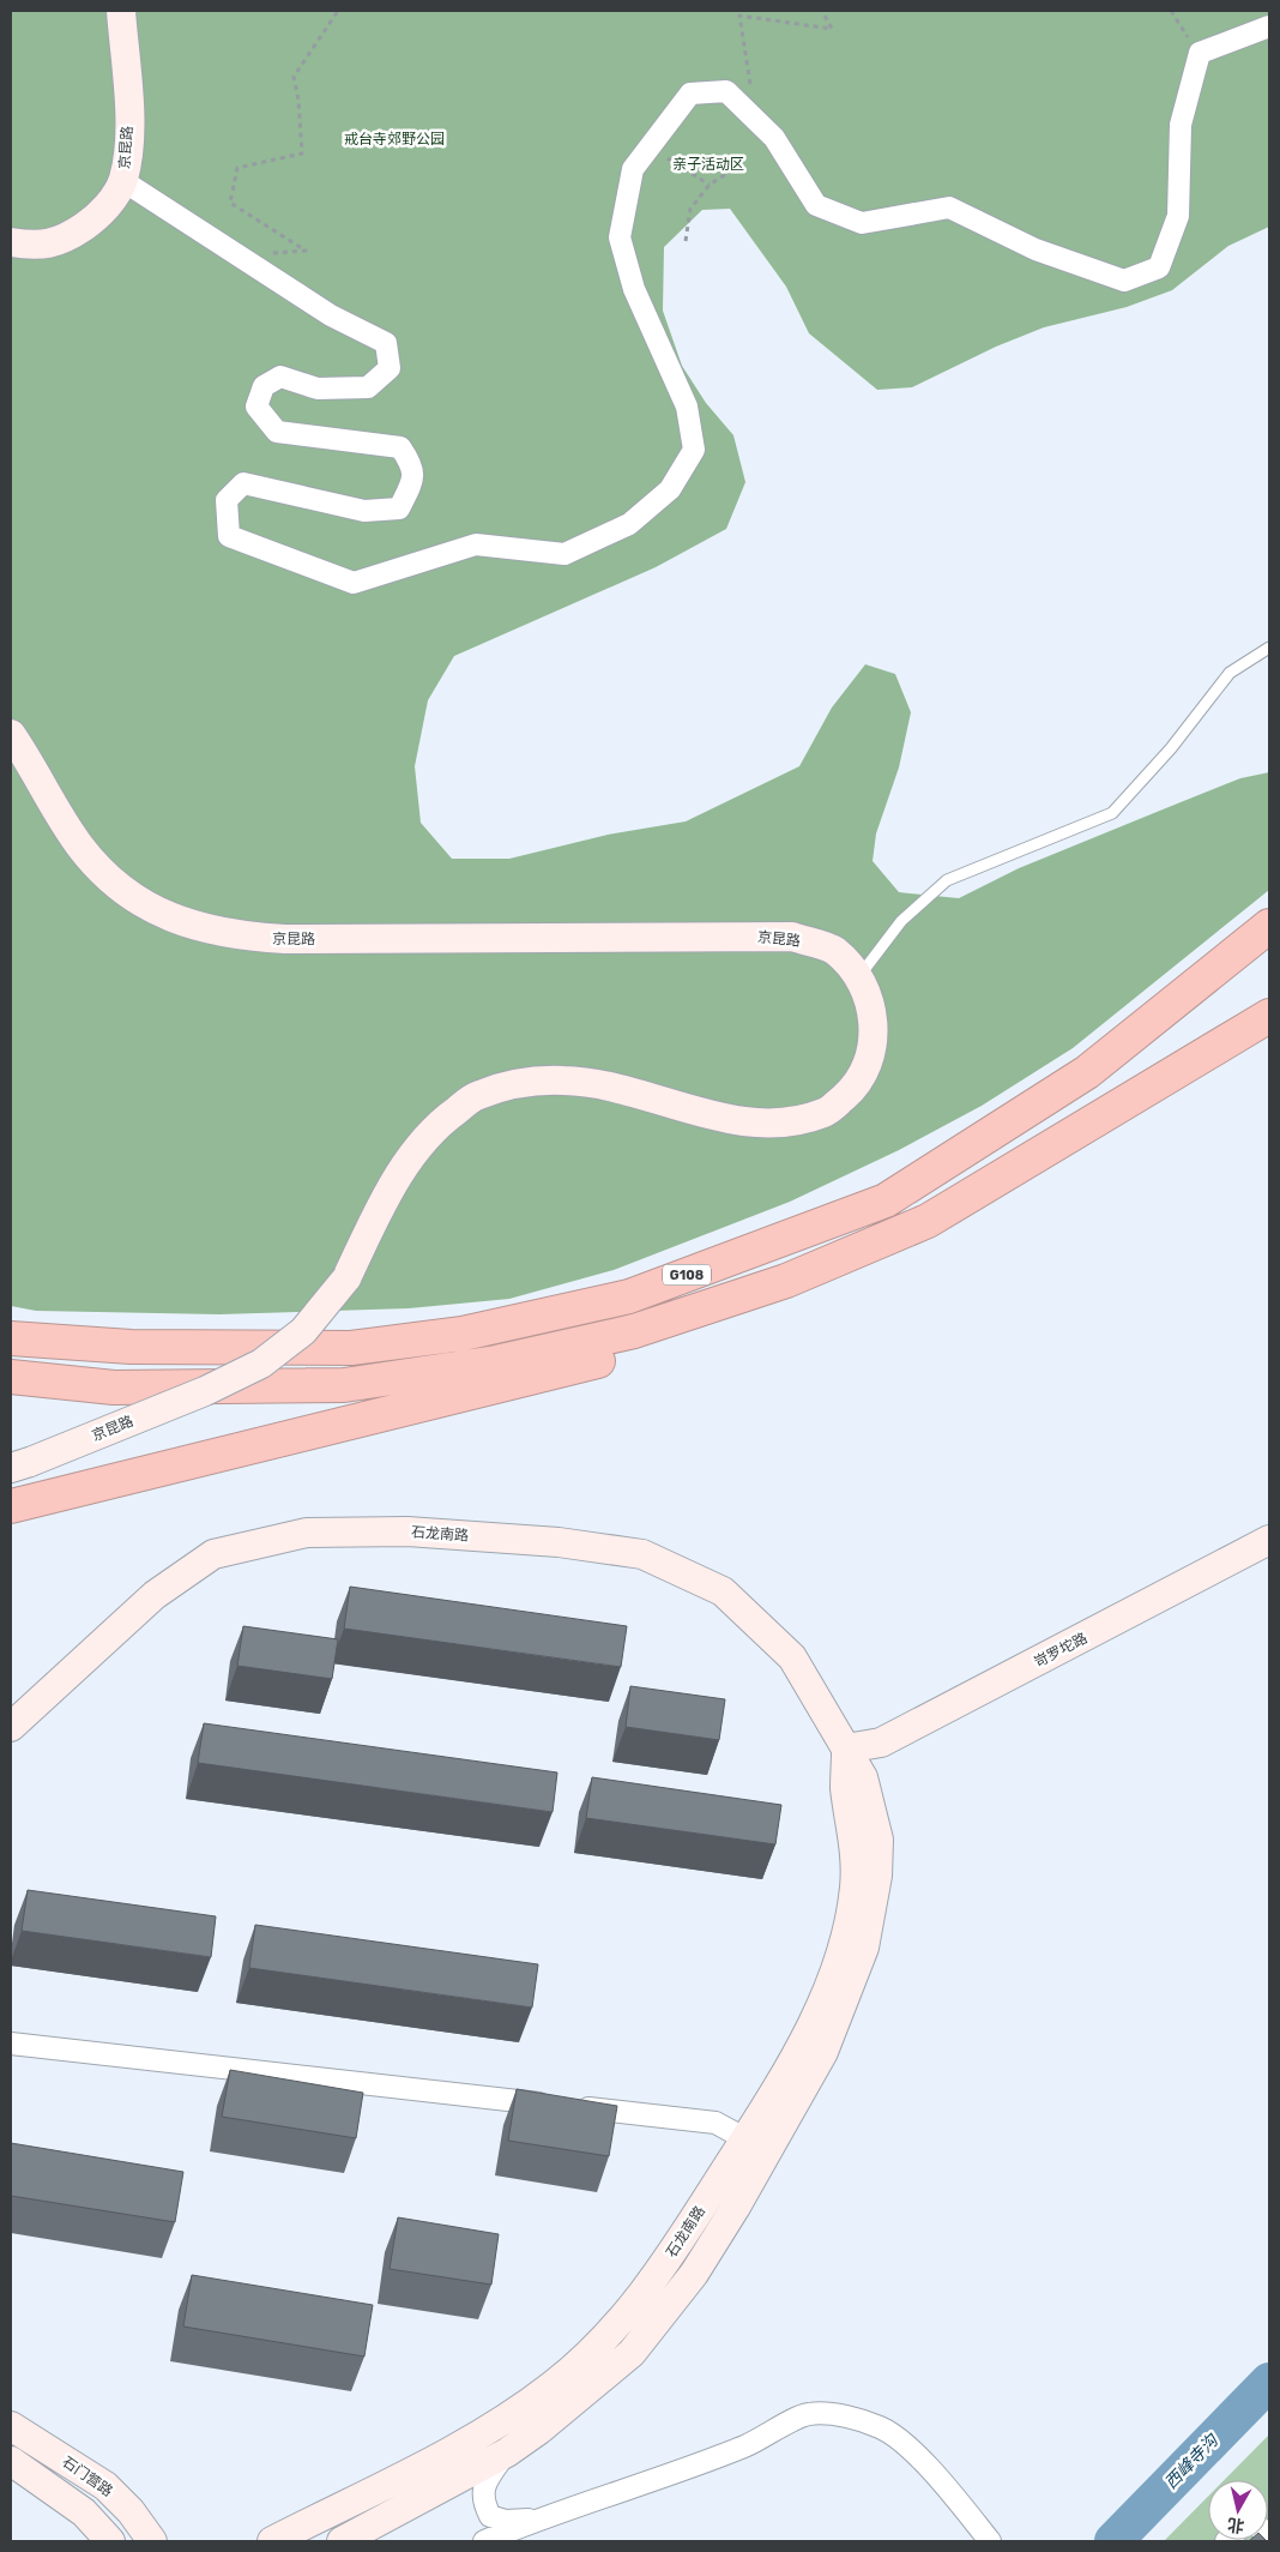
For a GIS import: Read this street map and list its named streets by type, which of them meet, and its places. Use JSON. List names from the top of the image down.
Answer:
{
  "streets": {
    "highway": ["G108"],
    "main road": [
      "京昆路",
      "石龙南路",
      "岢罗坨路",
      "石门营路"
    ]
  },
  "crossings": [
    ["石龙南路", "岢罗坨路"]
  ],
  "water": ["西峰寺沟"],
  "parks": ["戒台寺郊野公园", "亲子活动区"],
  "north": "bottom"
}
